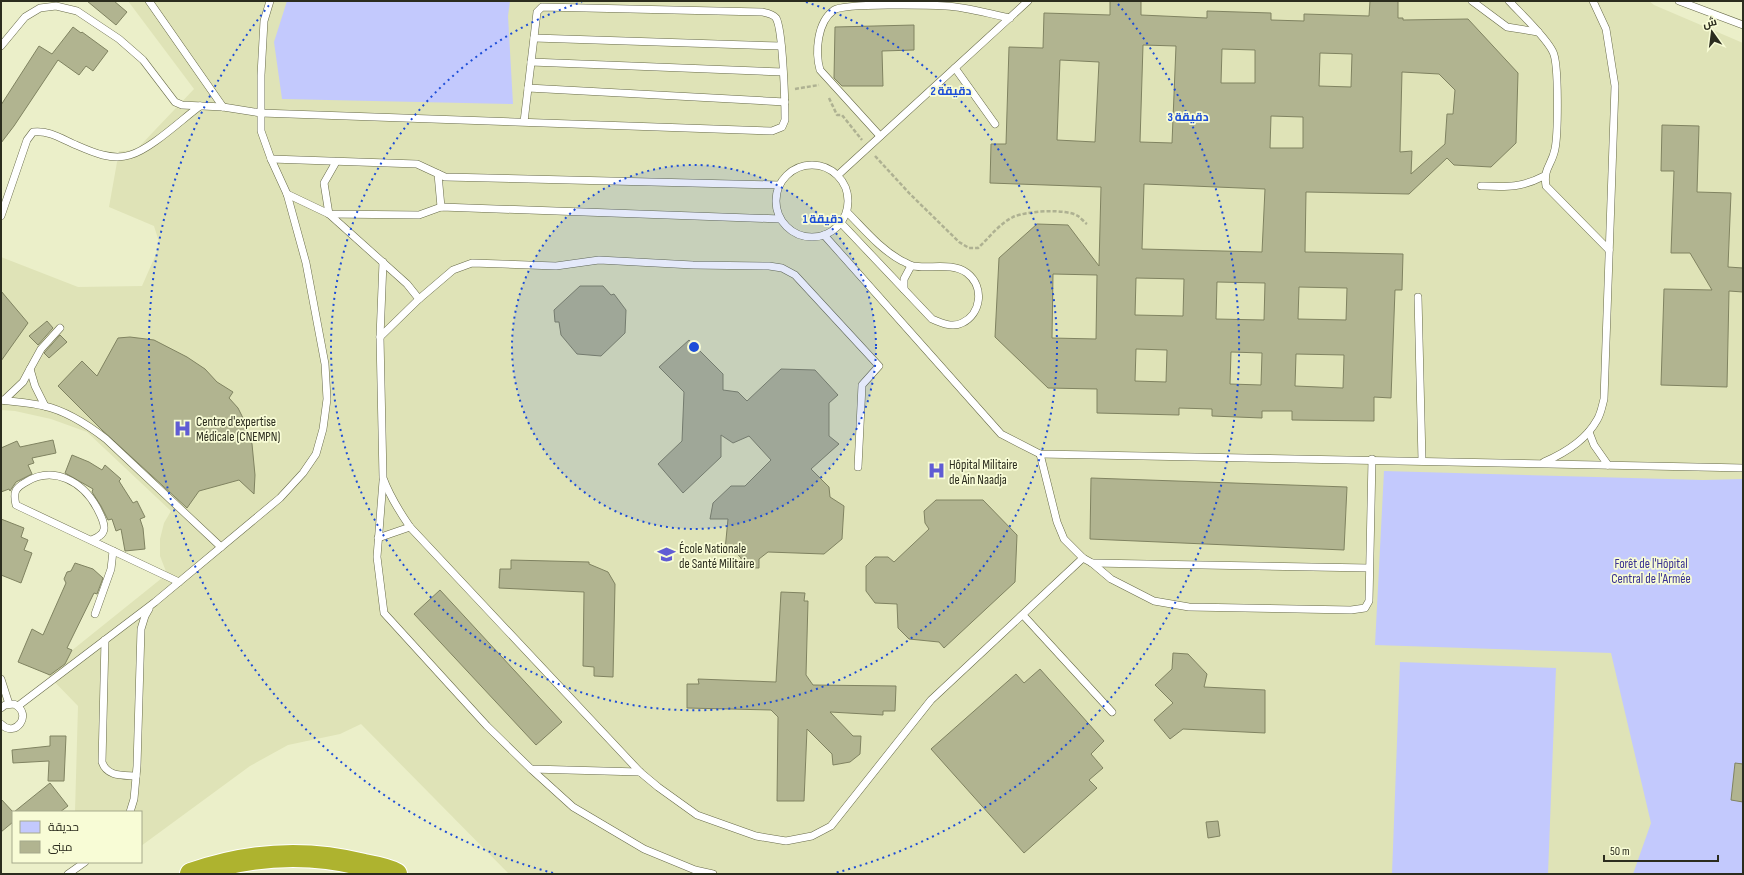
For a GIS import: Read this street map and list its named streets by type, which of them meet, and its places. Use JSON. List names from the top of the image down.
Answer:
{
  "parks": ["Forêt de l'Hôpital Central de l'Armée"],
  "places": {
    "hospital": ["Centre d'expertise Médicale (CNEMPN)", "Hôpital Militaire de Ain Naadja"],
    "school or university": ["École Nationale de Santé Militaire"]
  },
  "legend": ["حديقة", "مبنى"],
  "scale_bar": "50 m",
  "north": "top",
  "rings": ["2 دقيقة", "3 دقيقة", "1 دقيقة"]
}
